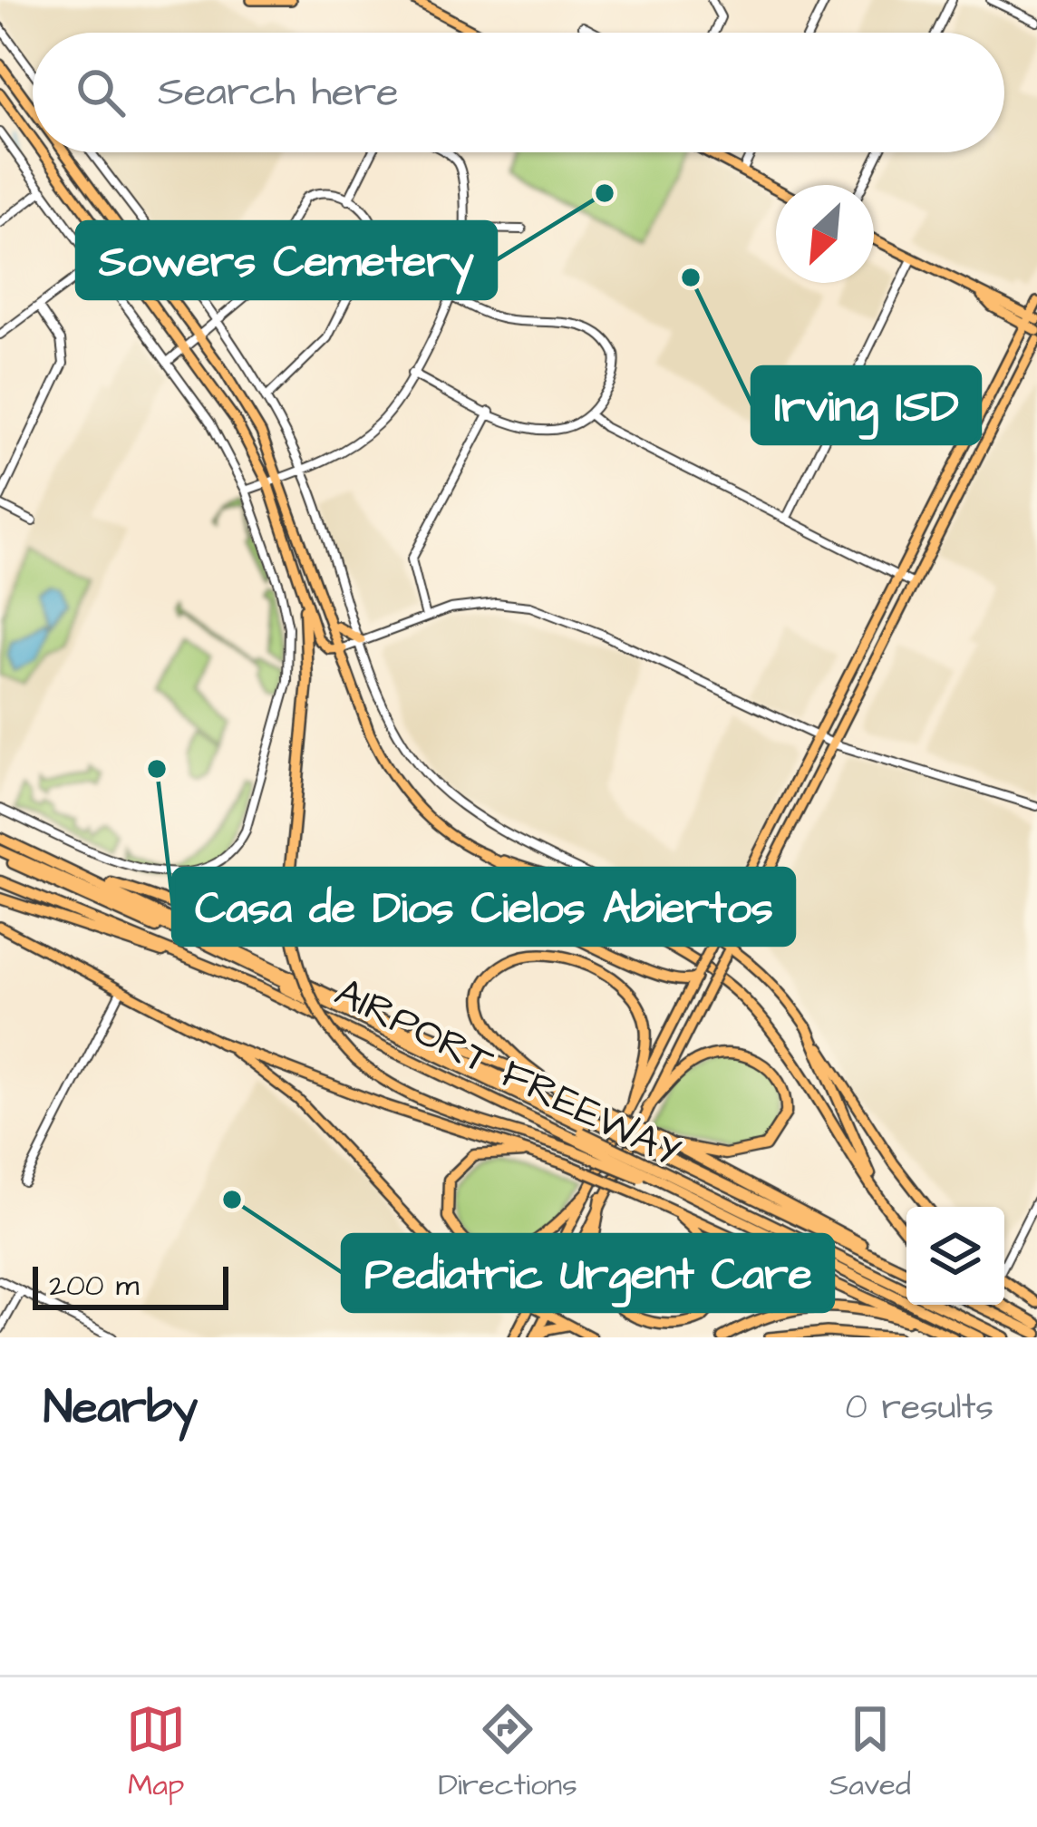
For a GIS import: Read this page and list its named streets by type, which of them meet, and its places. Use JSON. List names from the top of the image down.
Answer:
{
  "streets": {
    "highway": ["AIRPORT FREEWAY"]
  },
  "places": [
    "Sowers Cemetery",
    "Irving ISD",
    "Casa de Dios Cielos Abiertos",
    "Pediatric Urgent Care"
  ],
  "scale_bar": "200 m",
  "north": "bottom left",
  "page": {
    "search": "Search here",
    "scale": "200 m",
    "heading": ["Nearby", "0 results"],
    "nav": ["Map", "Directions", "Saved"]
  }
}
